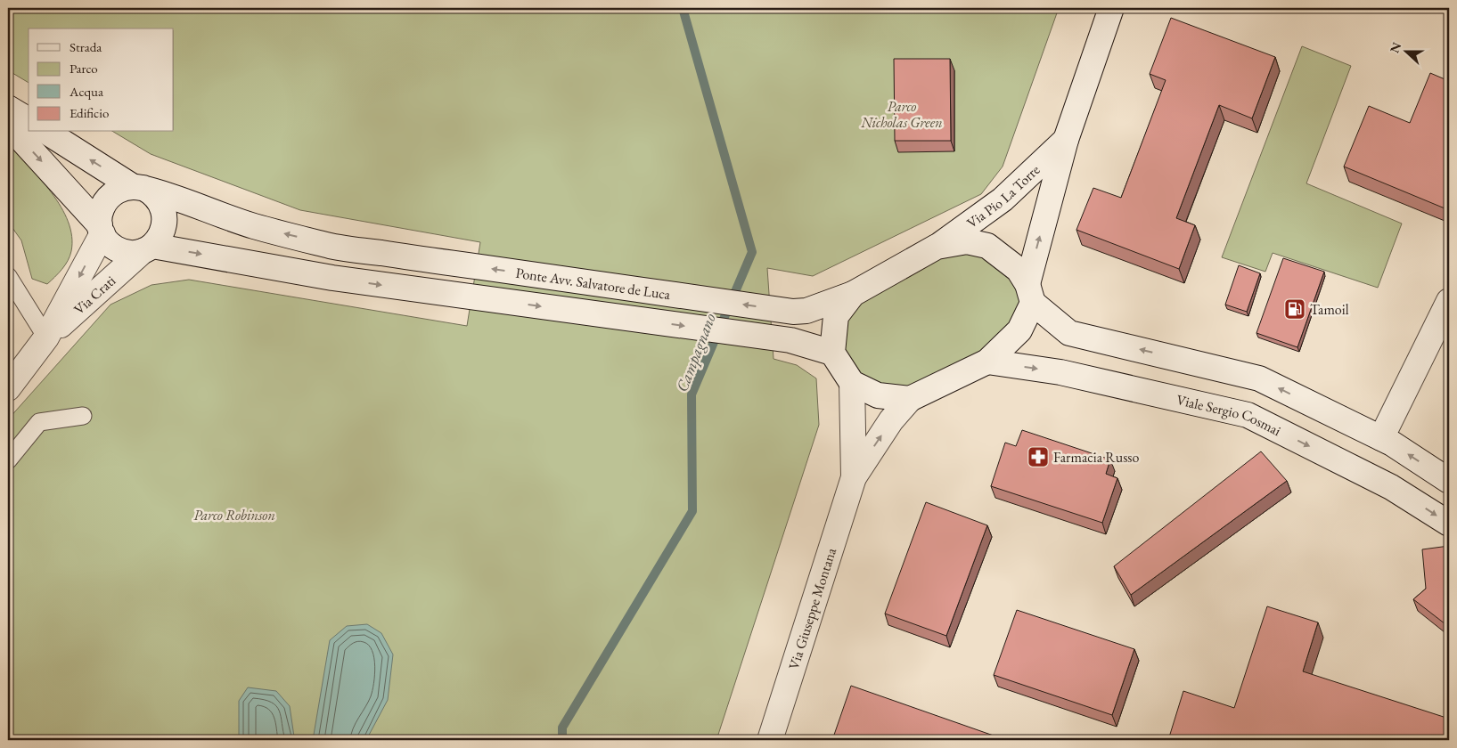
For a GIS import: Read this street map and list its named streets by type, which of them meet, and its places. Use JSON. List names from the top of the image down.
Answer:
{
  "streets": {
    "street": [
      "Via Pio La Torre",
      "Ponte Avv. Salvatore de Luca",
      "Via Crati",
      "Viale Sergio Cosmai",
      "Via Giuseppe Montana"
    ]
  },
  "crossings": [
    ["Via Pio La Torre", "Viale Sergio Cosmai"],
    ["Via Pio La Torre", "Via Giuseppe Montana"],
    ["Ponte Avv. Salvatore de Luca", "Via Crati"]
  ],
  "water": ["Campagnano"],
  "parks": ["Parco Nicholas Green", "Parco Robinson"],
  "places": {
    "fuel station": ["Tamoil"],
    "pharmacy": ["Farmacia Russo"]
  },
  "legend": [
    "Strada",
    "Parco",
    "Acqua",
    "Edificio"
  ],
  "north": "left"
}
